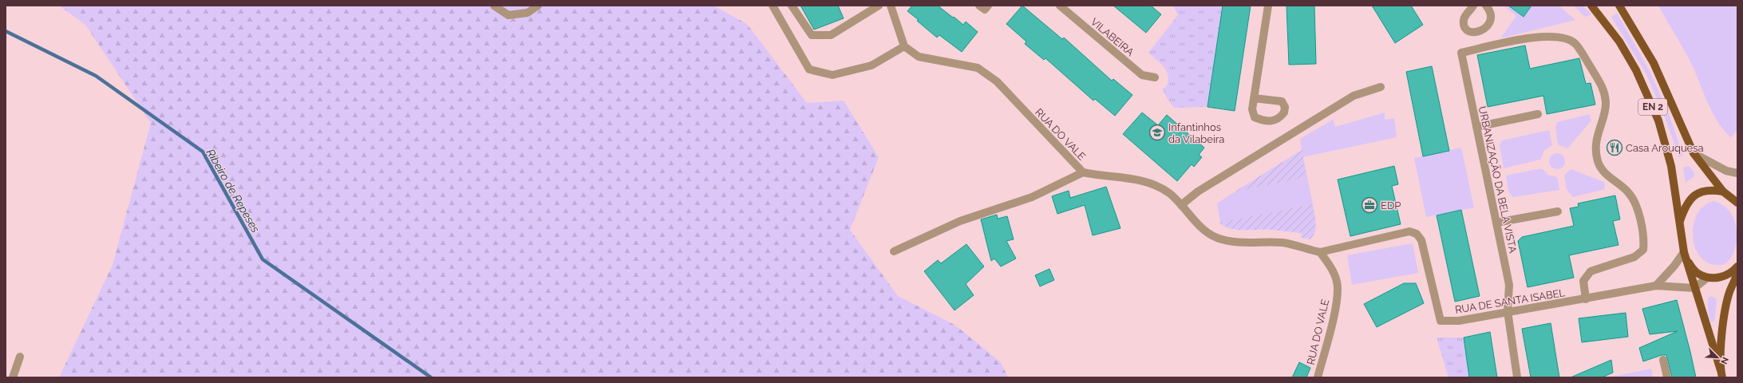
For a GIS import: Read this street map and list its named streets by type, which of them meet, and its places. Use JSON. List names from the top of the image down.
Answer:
{
  "streets": {
    "main road": ["EN 2"],
    "street": [
      "VILABEIRA",
      "RUA DO VALE",
      "URBANIZAÇÃO DA BELA VISTA",
      "RUA DE SANTA ISABEL"
    ]
  },
  "crossings": [
    ["EN 2", "RUA DE SANTA ISABEL"],
    ["RUA DO VALE", "RUA DE SANTA ISABEL"],
    ["URBANIZAÇÃO DA BELA VISTA", "RUA DE SANTA ISABEL"]
  ],
  "water": ["Ribeiro de Repeses"],
  "places": {
    "school or university": ["Infantinhos da Vilabeira"],
    "restaurant": ["Casa Arouquesa"],
    "office": ["EDP"]
  },
  "north": "bottom right"
}
